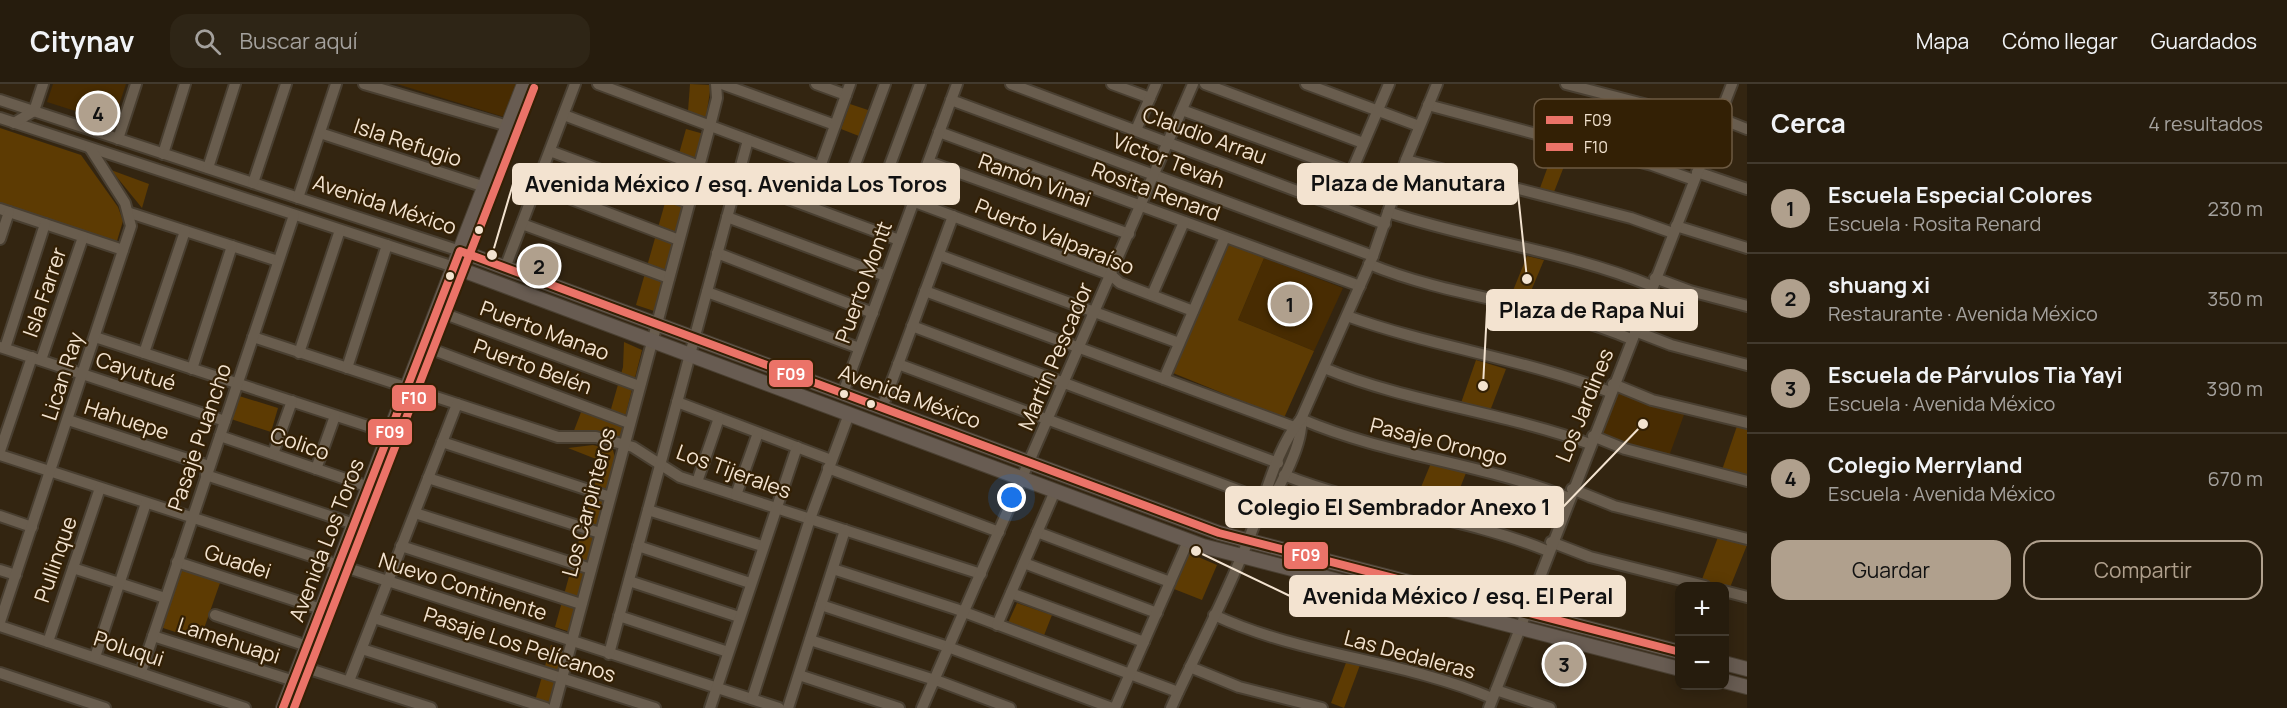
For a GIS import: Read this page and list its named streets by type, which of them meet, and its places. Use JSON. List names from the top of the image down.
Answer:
{
  "streets": {
    "main road": ["Avenida México", "Avenida Los Toros"],
    "street": [
      "Claudio Arrau",
      "Isla Refugio",
      "Víctor Tevah",
      "Ramón Vinai",
      "Rosita Renard",
      "Puerto Valparaíso",
      "Puerto Montt",
      "Isla Farrer",
      "Puerto Manao",
      "Martín Pescador",
      "Puerto Belén",
      "Cayutué",
      "Lican Ray",
      "Los Jardines",
      "Hahuepe",
      "Pasaje Puancho",
      "Pasaje Orongo",
      "Colico",
      "Los Tijerales",
      "Los Carpinteros",
      "Pullinque",
      "Guadei",
      "Nuevo Continente",
      "Lamehuapi",
      "Pasaje Los Pelícanos",
      "Poluqui",
      "Las Dedaleras"
    ]
  },
  "crossings": [
    ["Claudio Arrau", "Martín Pescador"],
    ["Isla Refugio", "Avenida Los Toros"],
    ["Víctor Tevah", "Puerto Montt"],
    ["Víctor Tevah", "Martín Pescador"],
    ["Víctor Tevah", "Los Jardines"],
    ["Ramón Vinai", "Puerto Montt"],
    ["Ramón Vinai", "Martín Pescador"],
    ["Rosita Renard", "Puerto Montt"],
    ["Rosita Renard", "Martín Pescador"],
    ["Avenida México", "Puerto Montt"],
    ["Avenida México", "Martín Pescador"],
    ["Avenida México", "Los Jardines"],
    ["Avenida México", "Pasaje Puancho"],
    ["Avenida México", "Los Carpinteros"],
    ["Avenida México", "Avenida Los Toros"],
    ["Puerto Valparaíso", "Puerto Montt"],
    ["Puerto Valparaíso", "Martín Pescador"],
    ["Puerto Valparaíso", "Los Carpinteros"],
    ["Isla Farrer", "Cayutué"],
    ["Isla Farrer", "Nuevo Continente"],
    ["Puerto Manao", "Los Carpinteros"],
    ["Puerto Manao", "Avenida Los Toros"],
    ["Martín Pescador", "Pasaje Orongo"],
    ["Martín Pescador", "Los Tijerales"],
    ["Puerto Belén", "Los Carpinteros"],
    ["Puerto Belén", "Avenida Los Toros"],
    ["Cayutué", "Lican Ray"],
    ["Cayutué", "Pasaje Puancho"],
    ["Lican Ray", "Hahuepe"],
    ["Lican Ray", "Nuevo Continente"],
    ["Lican Ray", "Poluqui"],
    ["Los Jardines", "Pasaje Orongo"],
    ["Los Jardines", "Las Dedaleras"],
    ["Hahuepe", "Pasaje Puancho"],
    ["Hahuepe", "Avenida Los Toros"],
    ["Pasaje Puancho", "Colico"],
    ["Pasaje Puancho", "Los Tijerales"],
    ["Pasaje Puancho", "Guadei"],
    ["Pasaje Puancho", "Nuevo Continente"],
    ["Pasaje Puancho", "Lamehuapi"],
    ["Pasaje Puancho", "Poluqui"],
    ["Colico", "Avenida Los Toros"],
    ["Los Tijerales", "Los Carpinteros"],
    ["Los Tijerales", "Avenida Los Toros"],
    ["Los Carpinteros", "Nuevo Continente"],
    ["Los Carpinteros", "Pasaje Los Pelícanos"],
    ["Avenida Los Toros", "Guadei"],
    ["Avenida Los Toros", "Nuevo Continente"],
    ["Avenida Los Toros", "Lamehuapi"],
    ["Pullinque", "Nuevo Continente"],
    ["Pullinque", "Poluqui"]
  ],
  "places": [
    "Avenida México / esq. Avenida Los Toros",
    "Plaza de Manutara",
    "Plaza de Rapa Nui",
    "Colegio El Sembrador Anexo 1",
    "Avenida México / esq. El Peral"
  ],
  "lines": ["transit line F10", "transit line F09"],
  "legend": ["F09", "F10"],
  "page": {
    "header": "Citynav",
    "search": "Buscar aquí",
    "nav": ["Mapa", "Cómo llegar", "Guardados"],
    "heading": ["Cerca", "4 resultados"],
    "pins": [
      "4",
      "2",
      "1",
      "3"
    ],
    "list": [
      {
        "mark": "1",
        "name": "Escuela Especial Colores",
        "note": "Escuela · Rosita Renard",
        "value": "230 m"
      },
      {
        "mark": "2",
        "name": "shuang xi",
        "note": "Restaurante · Avenida México",
        "value": "350 m"
      },
      {
        "mark": "3",
        "name": "Escuela de Párvulos Tia Yayi",
        "note": "Escuela · Avenida México",
        "value": "390 m"
      },
      {
        "mark": "4",
        "name": "Colegio Merryland",
        "note": "Escuela · Avenida México",
        "value": "670 m"
      }
    ],
    "buttons": ["Guardar", "Compartir"],
    "map_buttons": ["+", "−"]
  }
}
